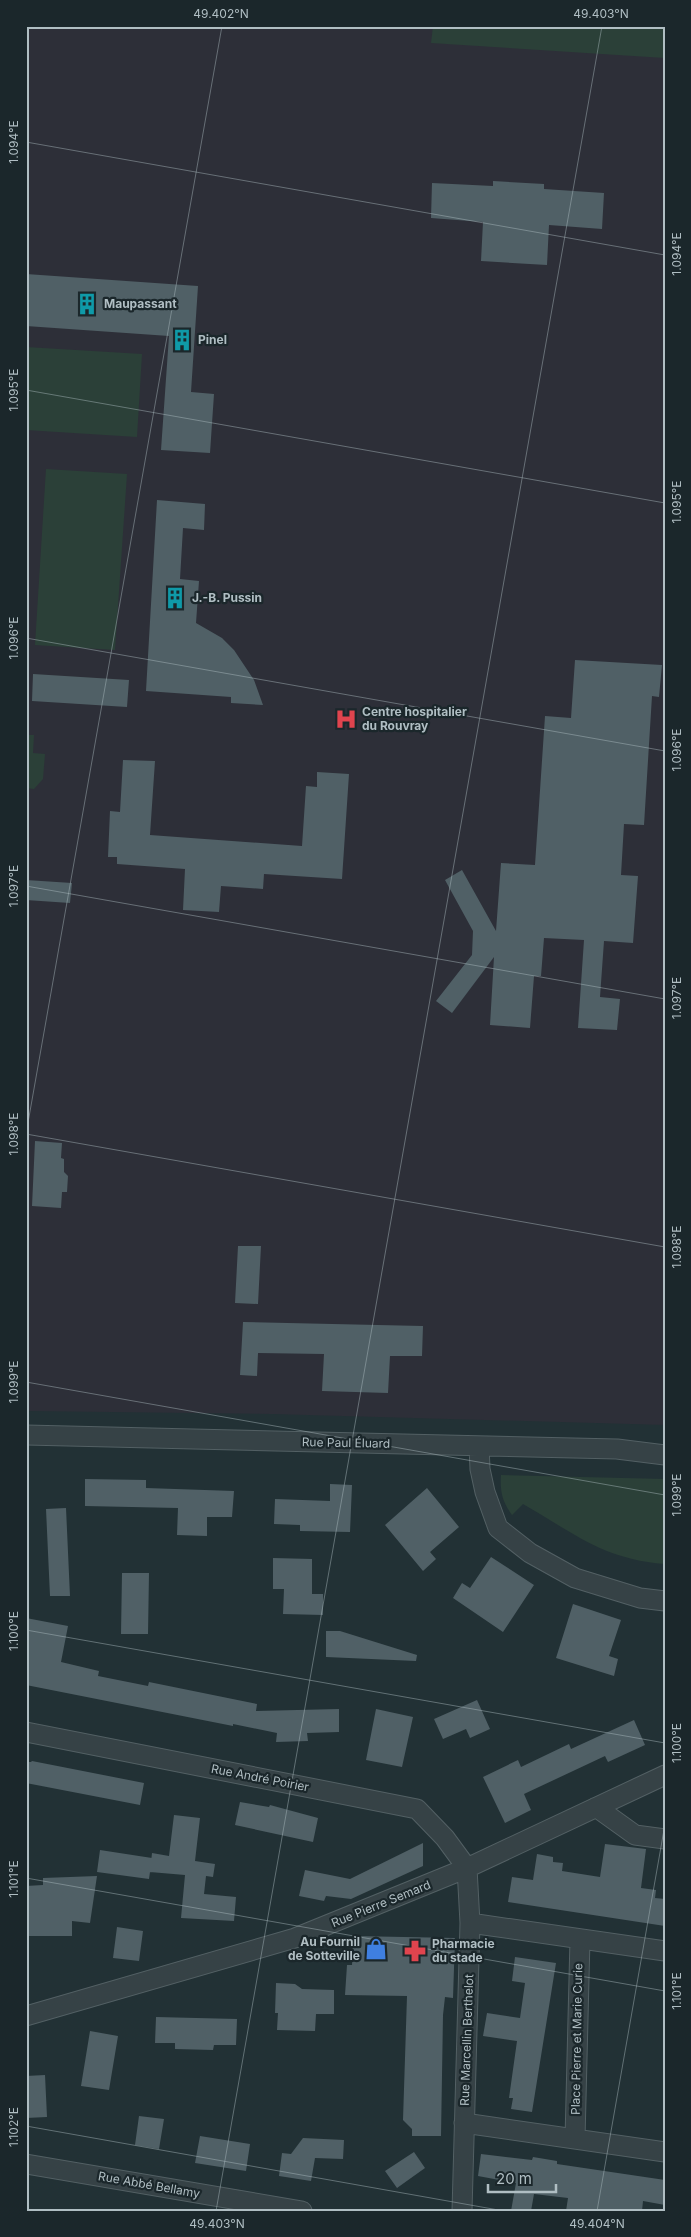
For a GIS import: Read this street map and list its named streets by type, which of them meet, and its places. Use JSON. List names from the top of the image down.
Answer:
{
  "streets": {
    "street": [
      "Rue Paul Éluard",
      "Rue André Poirier",
      "Rue Pierre Semard",
      "Place Pierre et Marie Curie",
      "Rue Marcellin Berthelot",
      "Rue Abbé Bellamy"
    ]
  },
  "crossings": [
    ["Rue André Poirier", "Rue Pierre Semard"],
    ["Rue André Poirier", "Rue Marcellin Berthelot"],
    ["Rue Pierre Semard", "Rue Marcellin Berthelot"]
  ],
  "places": {
    "building": ["Maupassant", "Pinel", "J.-B. Pussin"],
    "hospital": ["Centre hospitalier du Rouvray"],
    "shop": ["Au Fournil de Sotteville"],
    "pharmacy": ["Pharmacie du stade"]
  },
  "scale_bar": "20 m",
  "coordinates": [
    "49.402°N",
    "49.403°N",
    "1.094°E",
    "1.095°E",
    "1.096°E",
    "1.097°E",
    "1.098°E",
    "1.099°E",
    "1.100°E",
    "1.101°E",
    "1.102°E",
    "49.404°N"
  ]
}
